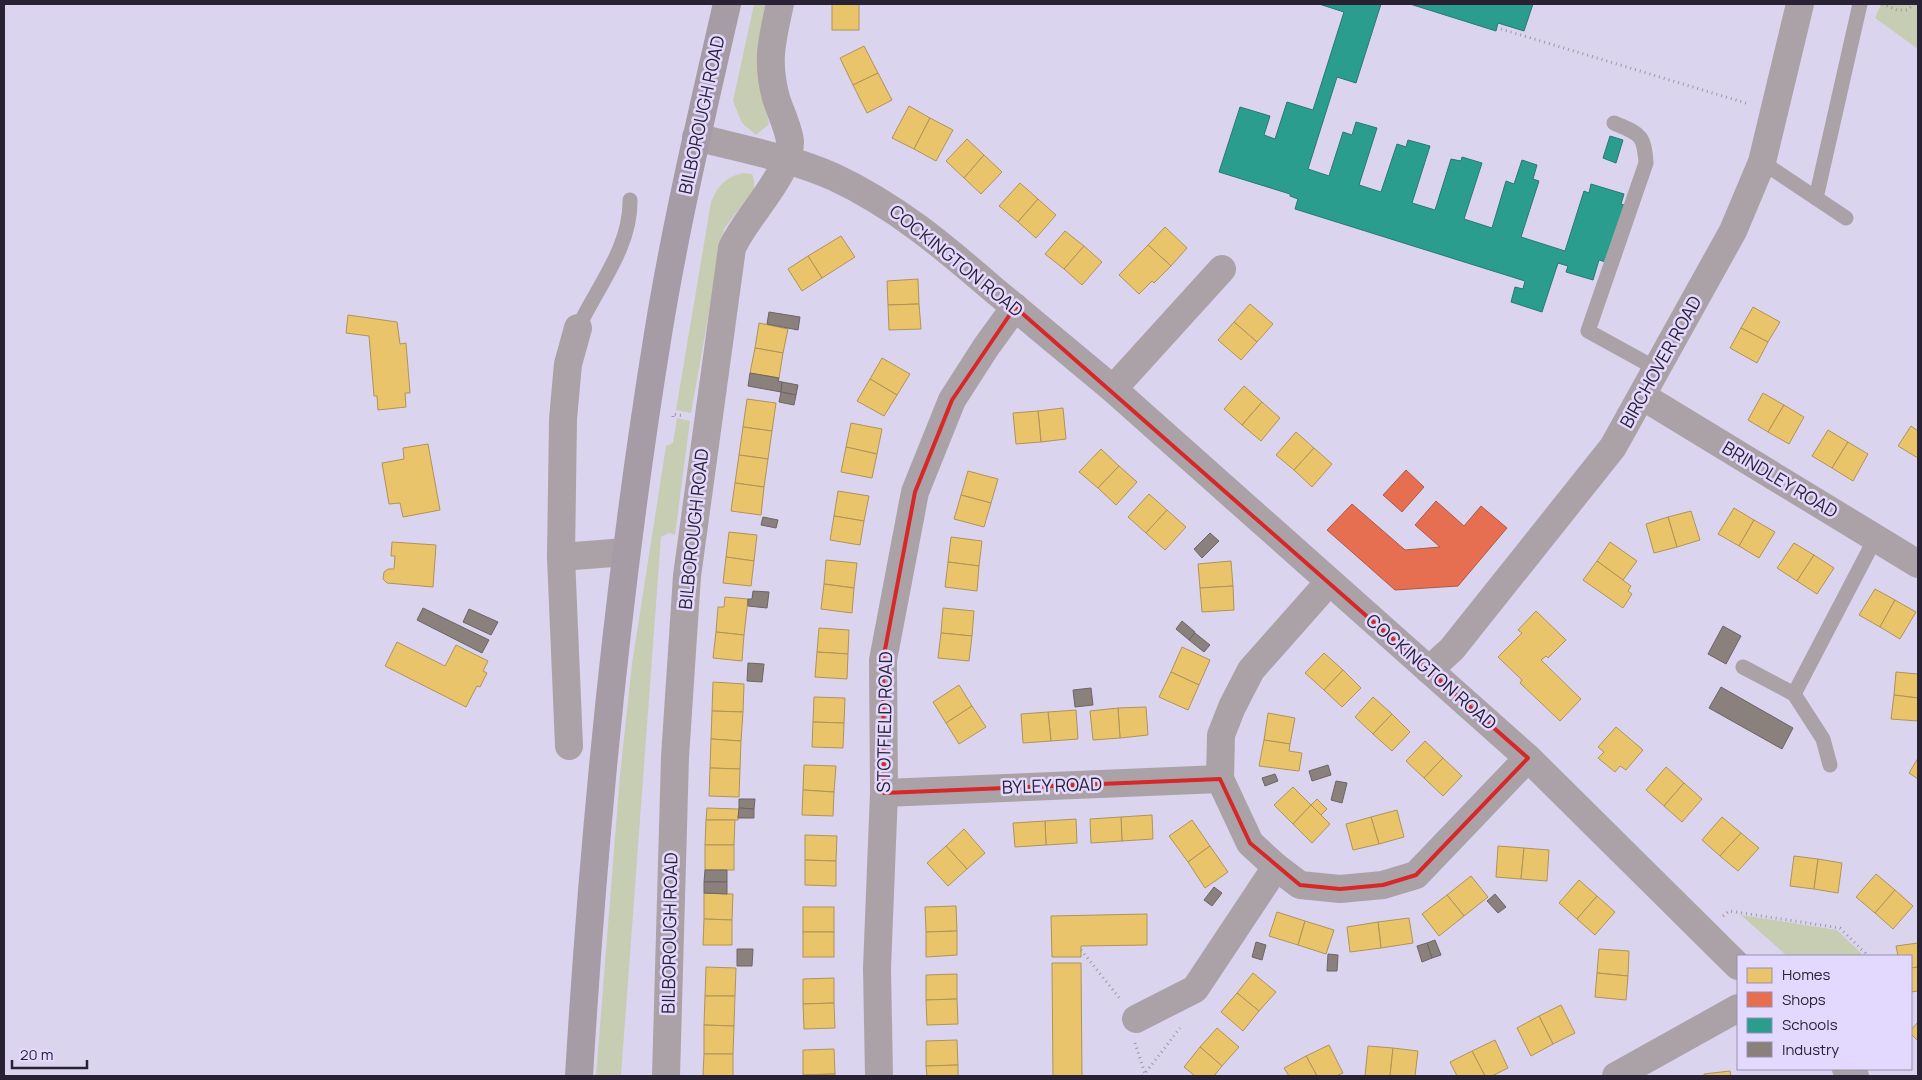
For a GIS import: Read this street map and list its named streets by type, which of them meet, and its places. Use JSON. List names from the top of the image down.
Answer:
{
  "streets": {
    "main road": ["BILBOROUGH ROAD"],
    "street": [
      "COCKINGTON ROAD",
      "BIRCHOVER ROAD",
      "BRINDLEY ROAD",
      "STOTFIELD ROAD",
      "BYLEY ROAD"
    ]
  },
  "crossings": [
    ["BILBOROUGH ROAD", "COCKINGTON ROAD"],
    ["COCKINGTON ROAD", "BIRCHOVER ROAD"],
    ["COCKINGTON ROAD", "STOTFIELD ROAD"],
    ["BIRCHOVER ROAD", "BRINDLEY ROAD"],
    ["STOTFIELD ROAD", "BYLEY ROAD"]
  ],
  "legend": [
    "Homes",
    "Shops",
    "Schools",
    "Industry"
  ],
  "scale_bar": "20 m"
}
